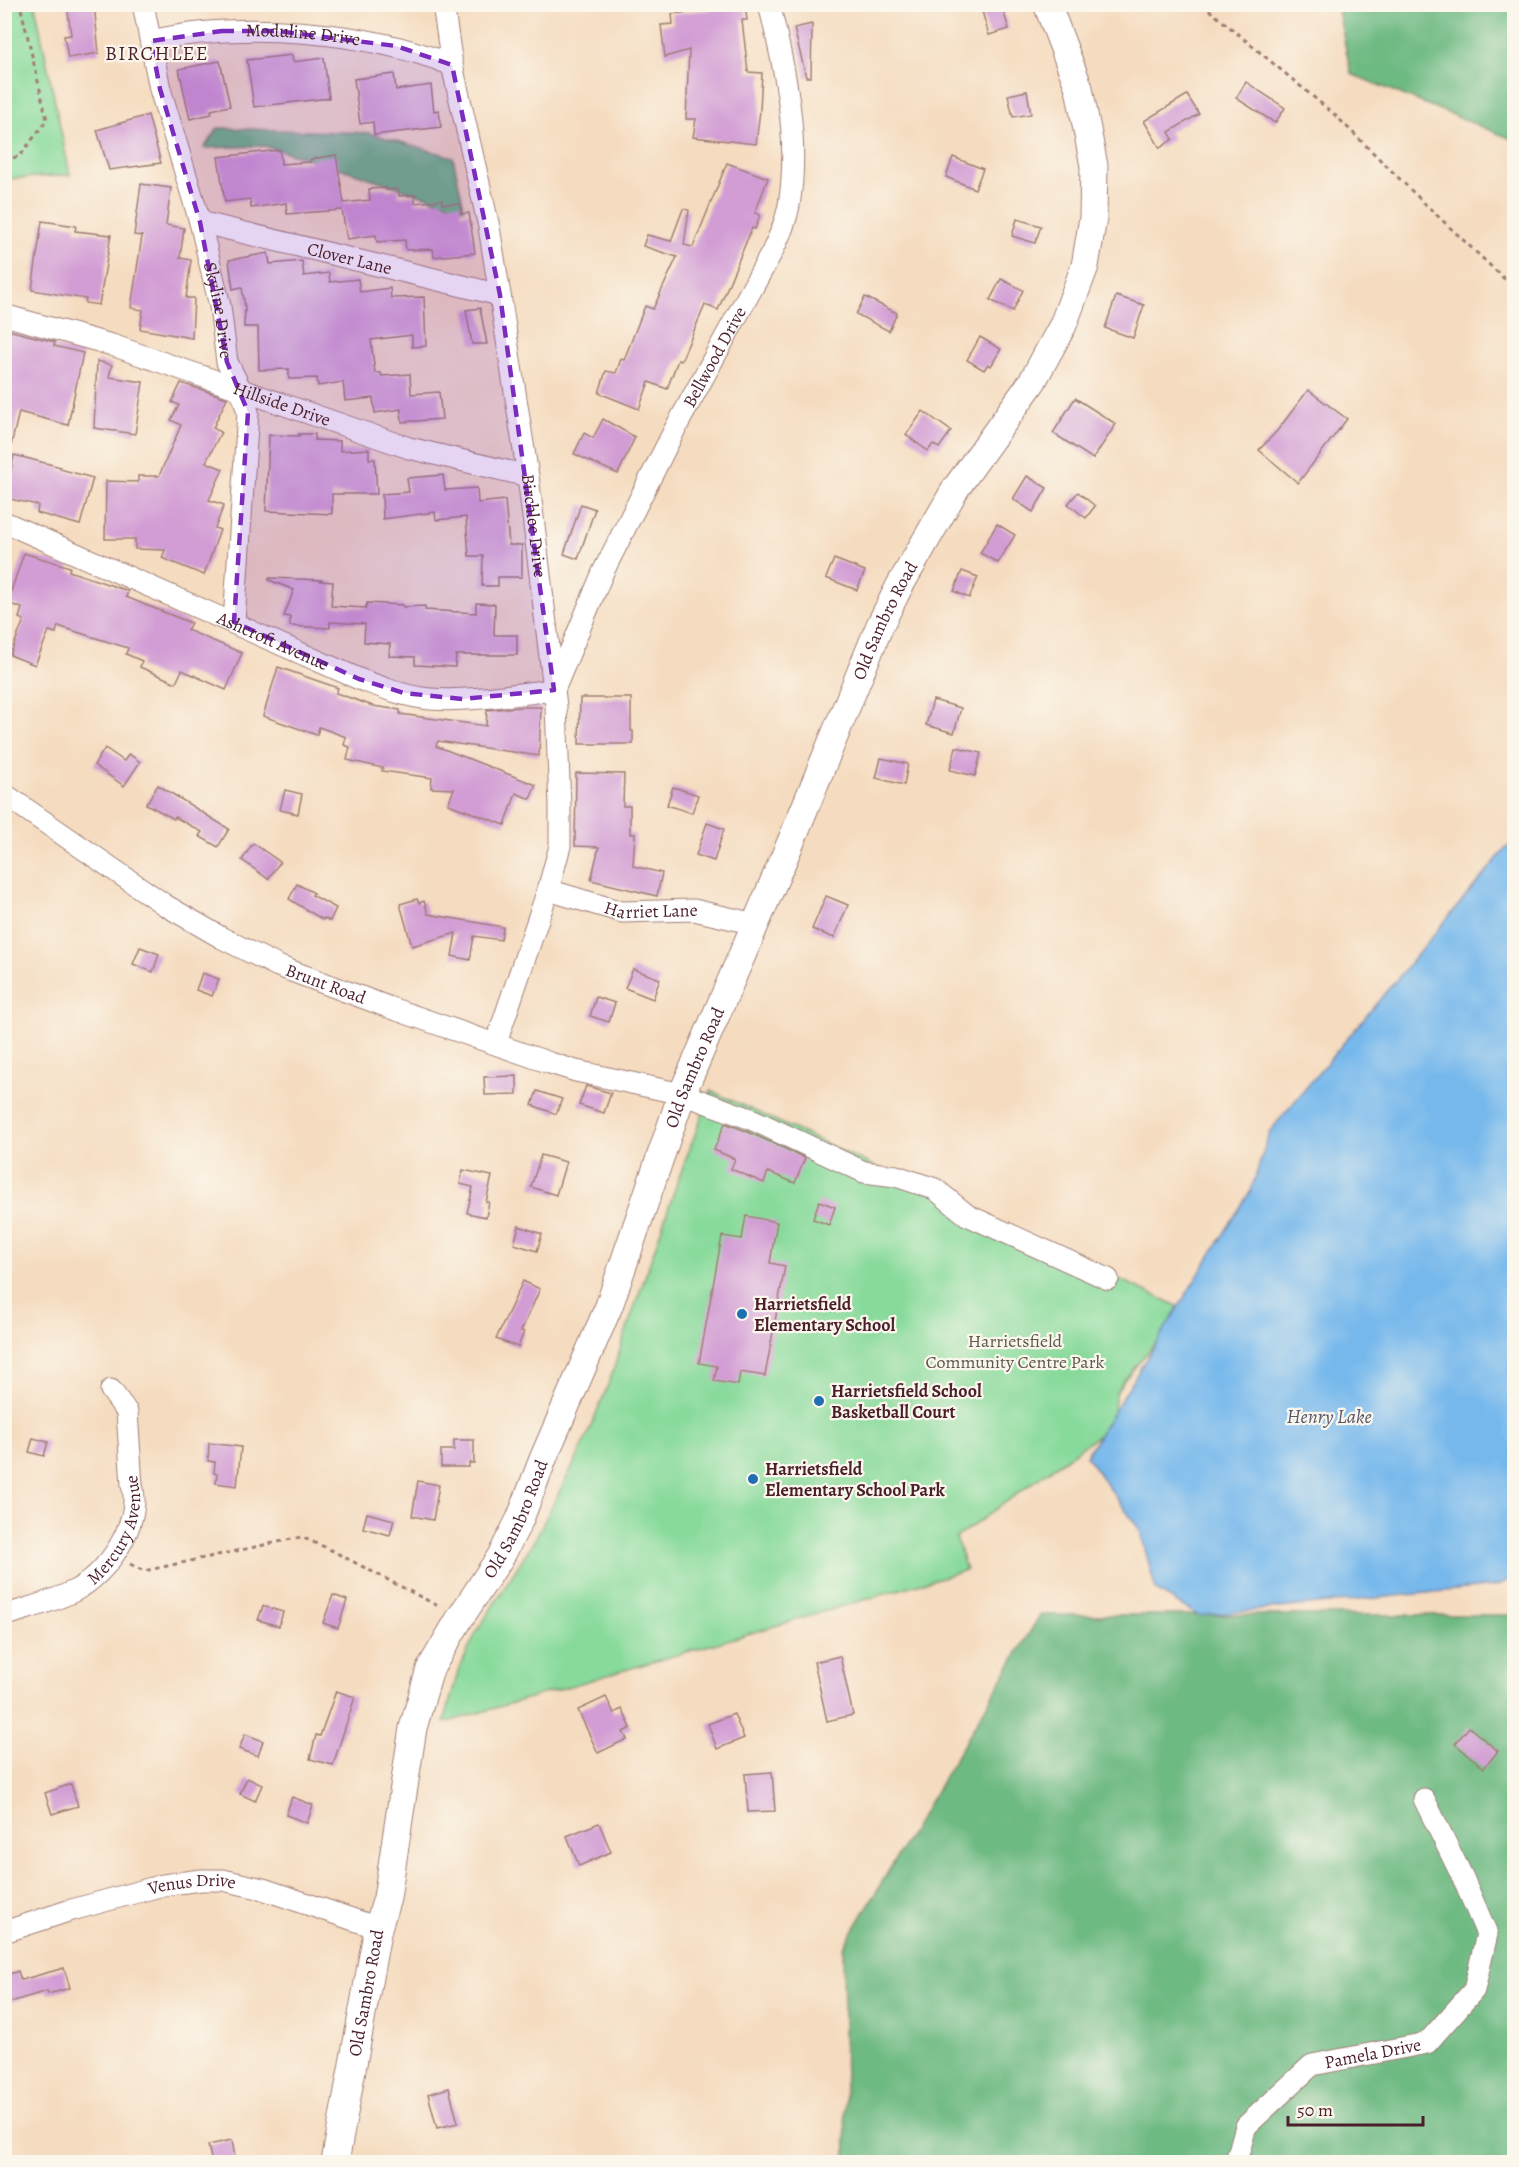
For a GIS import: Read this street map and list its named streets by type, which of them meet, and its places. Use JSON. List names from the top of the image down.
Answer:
{
  "streets": {
    "main road": ["Old Sambro Road"],
    "street": [
      "Moduline Drive",
      "Clover Lane",
      "Skyline Drive",
      "Bellwood Drive",
      "Hillside Drive",
      "Birchlee Drive",
      "Ashcroft Avenue",
      "Harriet Lane",
      "Brunt Road",
      "Mercury Avenue",
      "Venus Drive",
      "Pamela Drive"
    ]
  },
  "crossings": [
    ["Moduline Drive", "Skyline Drive"],
    ["Moduline Drive", "Birchlee Drive"],
    ["Clover Lane", "Skyline Drive"],
    ["Clover Lane", "Birchlee Drive"],
    ["Skyline Drive", "Hillside Drive"],
    ["Skyline Drive", "Ashcroft Avenue"],
    ["Bellwood Drive", "Birchlee Drive"],
    ["Bellwood Drive", "Ashcroft Avenue"],
    ["Hillside Drive", "Birchlee Drive"],
    ["Birchlee Drive", "Ashcroft Avenue"],
    ["Birchlee Drive", "Harriet Lane"],
    ["Birchlee Drive", "Brunt Road"],
    ["Old Sambro Road", "Harriet Lane"],
    ["Old Sambro Road", "Brunt Road"],
    ["Old Sambro Road", "Venus Drive"]
  ],
  "districts": ["BIRCHLEE"],
  "water": ["Henry Lake"],
  "parks": ["Harrietsfield Community Centre Park"],
  "places": ["Harrietsfield Elementary School", "Harrietsfield School Basketball Court", "Harrietsfield Elementary School Park"],
  "scale_bar": "50 m"
}
